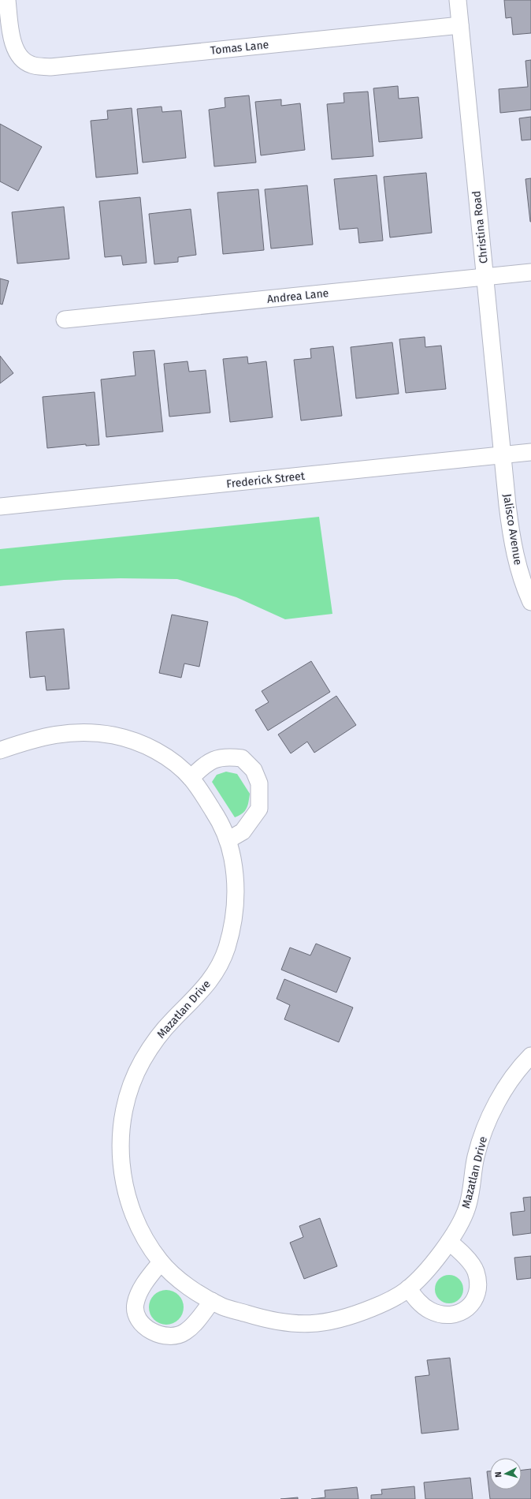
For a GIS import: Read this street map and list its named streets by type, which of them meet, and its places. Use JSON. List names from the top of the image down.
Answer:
{
  "streets": {
    "street": [
      "Tomas Lane",
      "Christina Road",
      "Andrea Lane",
      "Frederick Street",
      "Jalisco Avenue",
      "Mazatlan Drive"
    ]
  },
  "crossings": [
    ["Tomas Lane", "Christina Road"],
    ["Christina Road", "Andrea Lane"],
    ["Christina Road", "Frederick Street"],
    ["Christina Road", "Jalisco Avenue"],
    ["Frederick Street", "Jalisco Avenue"]
  ],
  "north": "left"
}
